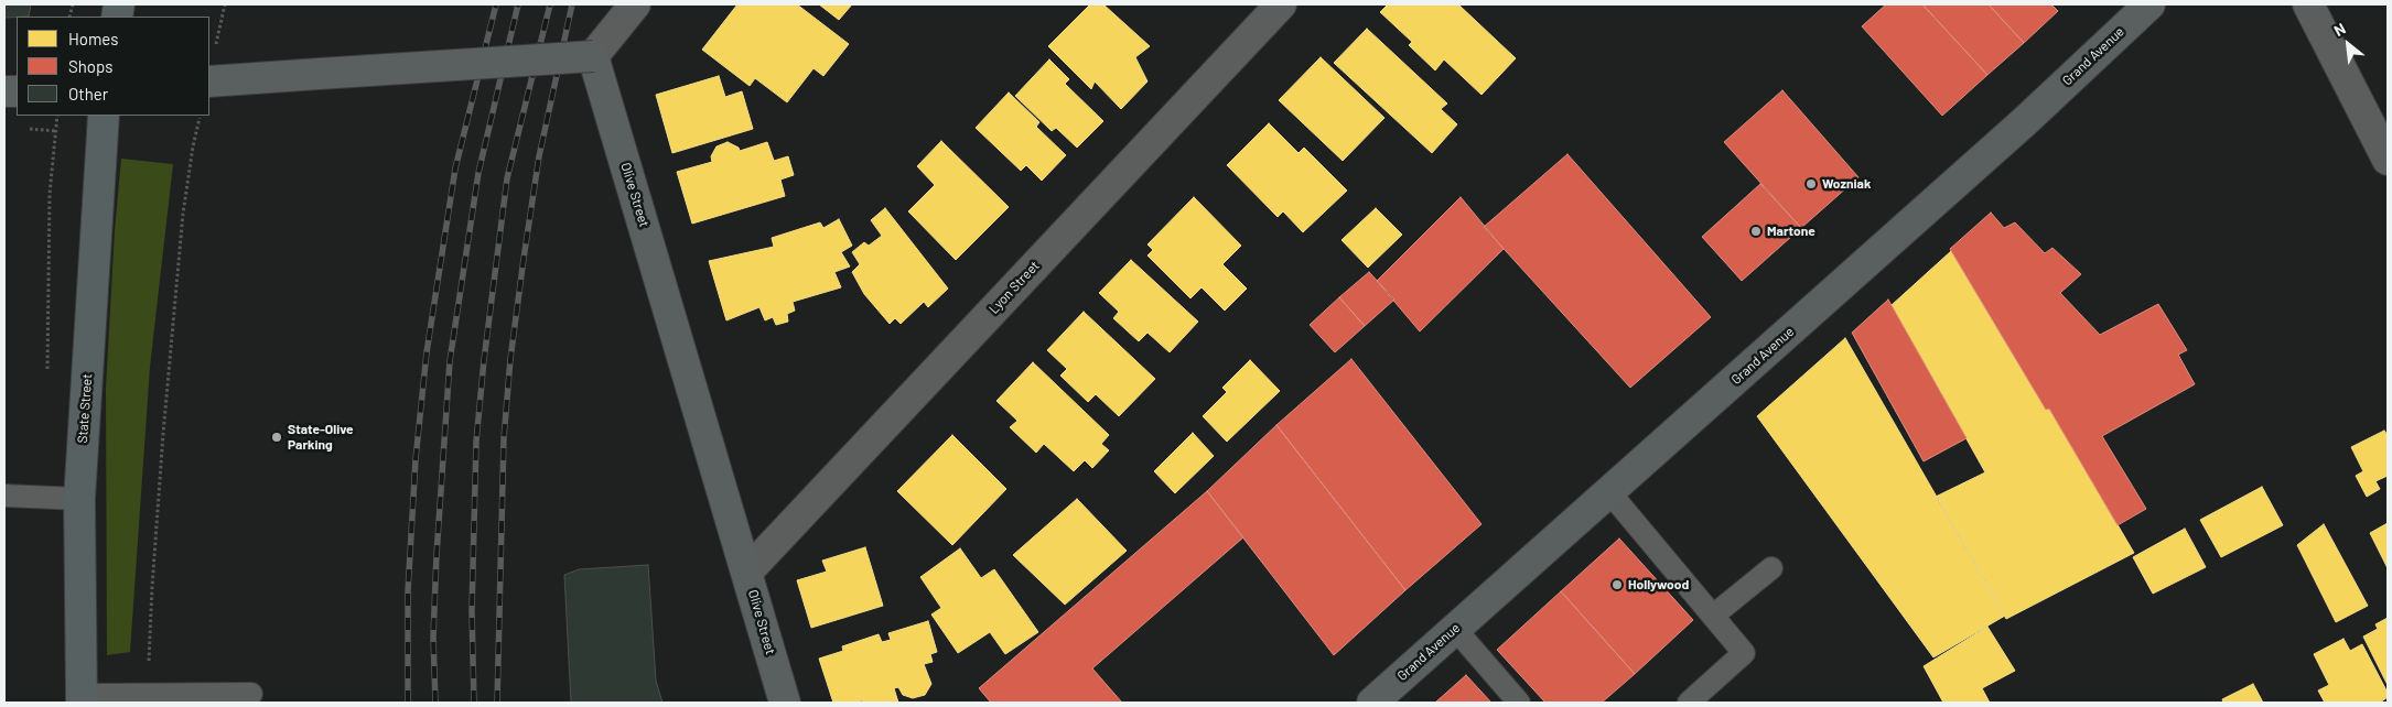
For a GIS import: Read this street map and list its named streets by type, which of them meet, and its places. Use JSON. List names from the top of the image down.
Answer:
{
  "streets": {
    "main road": ["State Street"],
    "street": ["Grand Avenue", "Olive Street", "Lyon Street"]
  },
  "crossings": [
    ["Olive Street", "Lyon Street"]
  ],
  "places": [
    "Wozniak",
    "Martone",
    "State-Olive Parking",
    "Hollywood"
  ],
  "legend": ["Homes", "Shops", "Other"],
  "north": "top left"
}
